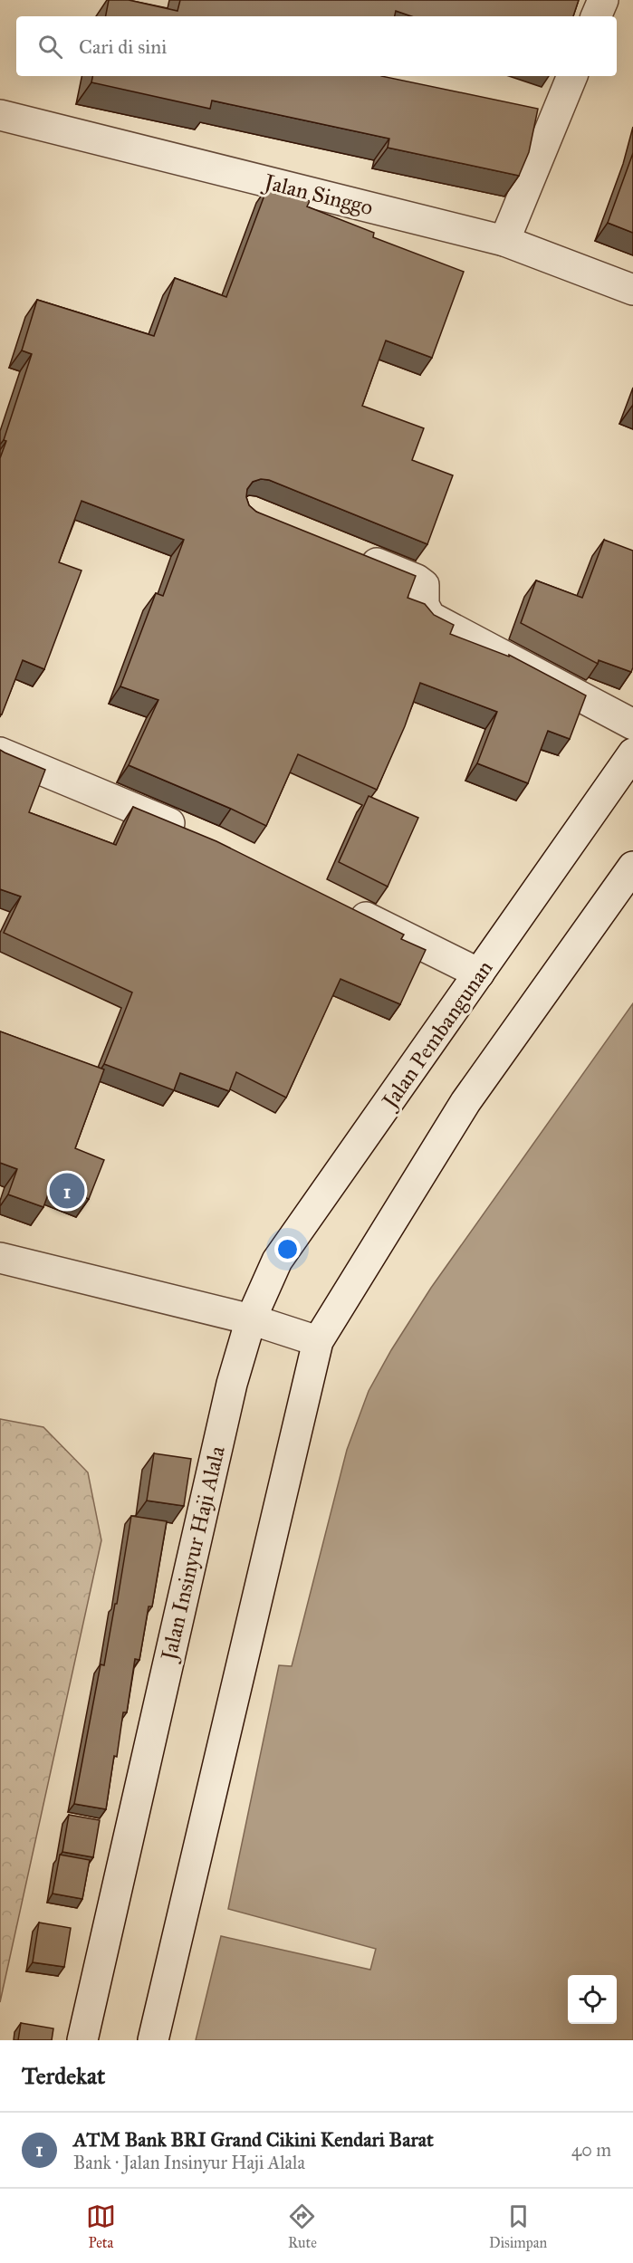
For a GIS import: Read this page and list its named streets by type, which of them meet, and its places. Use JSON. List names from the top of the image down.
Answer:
{
  "streets": {
    "main road": ["Jalan Singgo", "Jalan Pembangunan", "Jalan Insinyur Haji Alala"]
  },
  "crossings": [
    ["Jalan Pembangunan", "Jalan Insinyur Haji Alala"]
  ],
  "page": {
    "search": "Cari di sini",
    "pins": "1",
    "heading": "Terdekat",
    "list": [
      {
        "mark": "1",
        "name": "ATM Bank BRI Grand Cikini Kendari Barat",
        "note": "Bank · Jalan Insinyur Haji Alala",
        "value": "40 m"
      }
    ],
    "nav": ["Peta", "Rute", "Disimpan"]
  }
}
